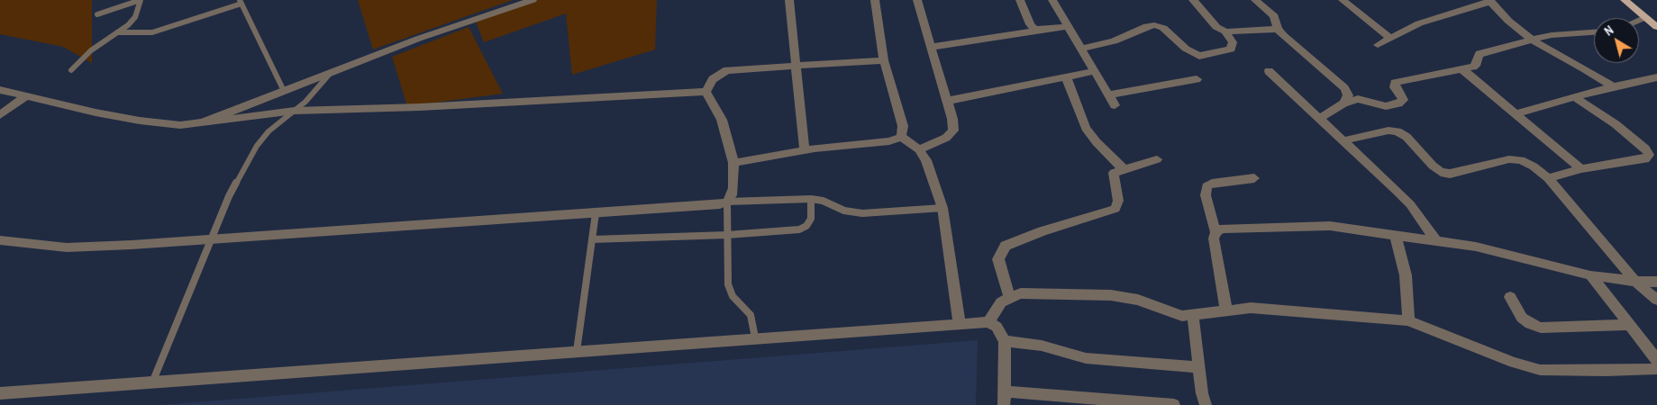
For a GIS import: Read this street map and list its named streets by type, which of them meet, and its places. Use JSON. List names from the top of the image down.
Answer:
{
  "north": "top left"
}
